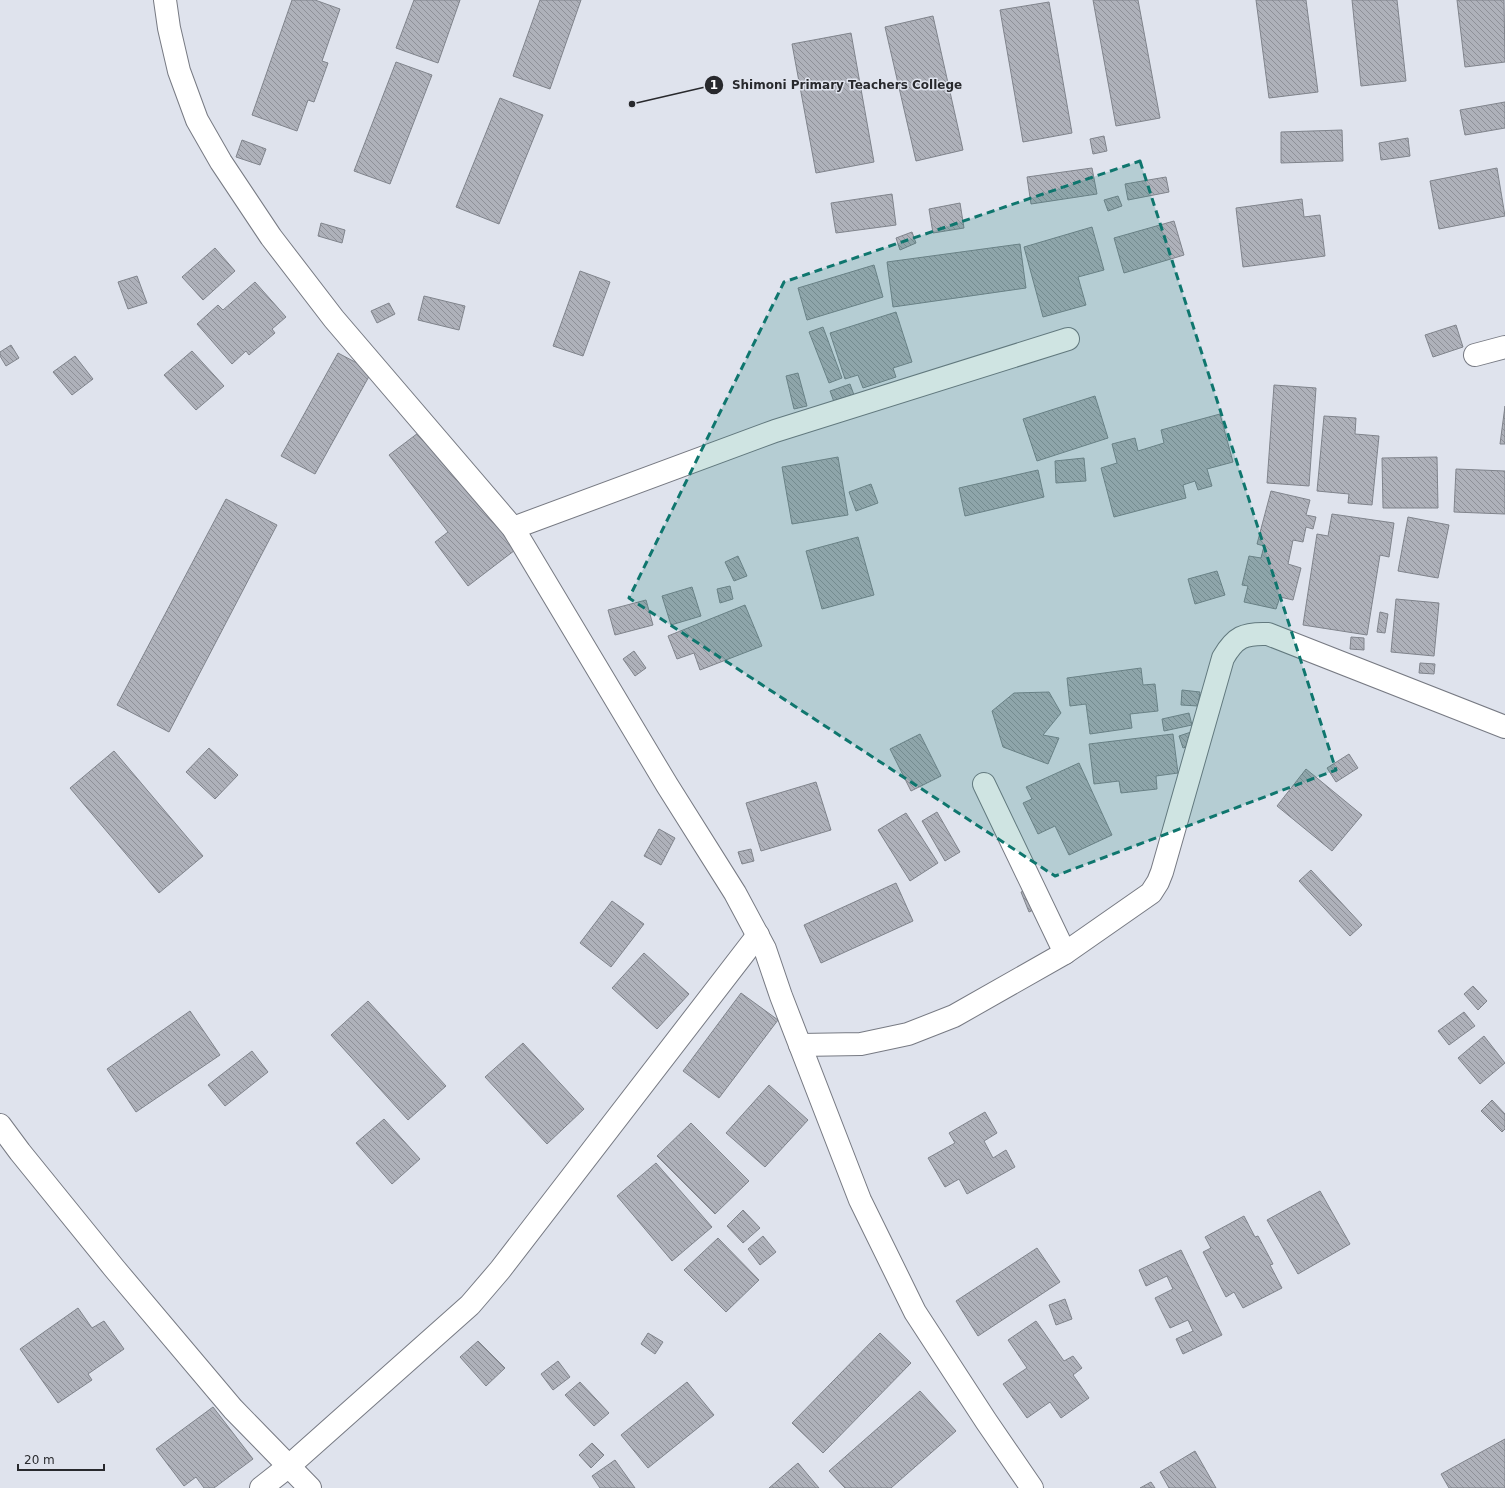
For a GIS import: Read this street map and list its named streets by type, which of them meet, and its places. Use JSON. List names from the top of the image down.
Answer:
{
  "places": ["Shimoni Primary Teachers College"],
  "scale_bar": "20 m"
}
